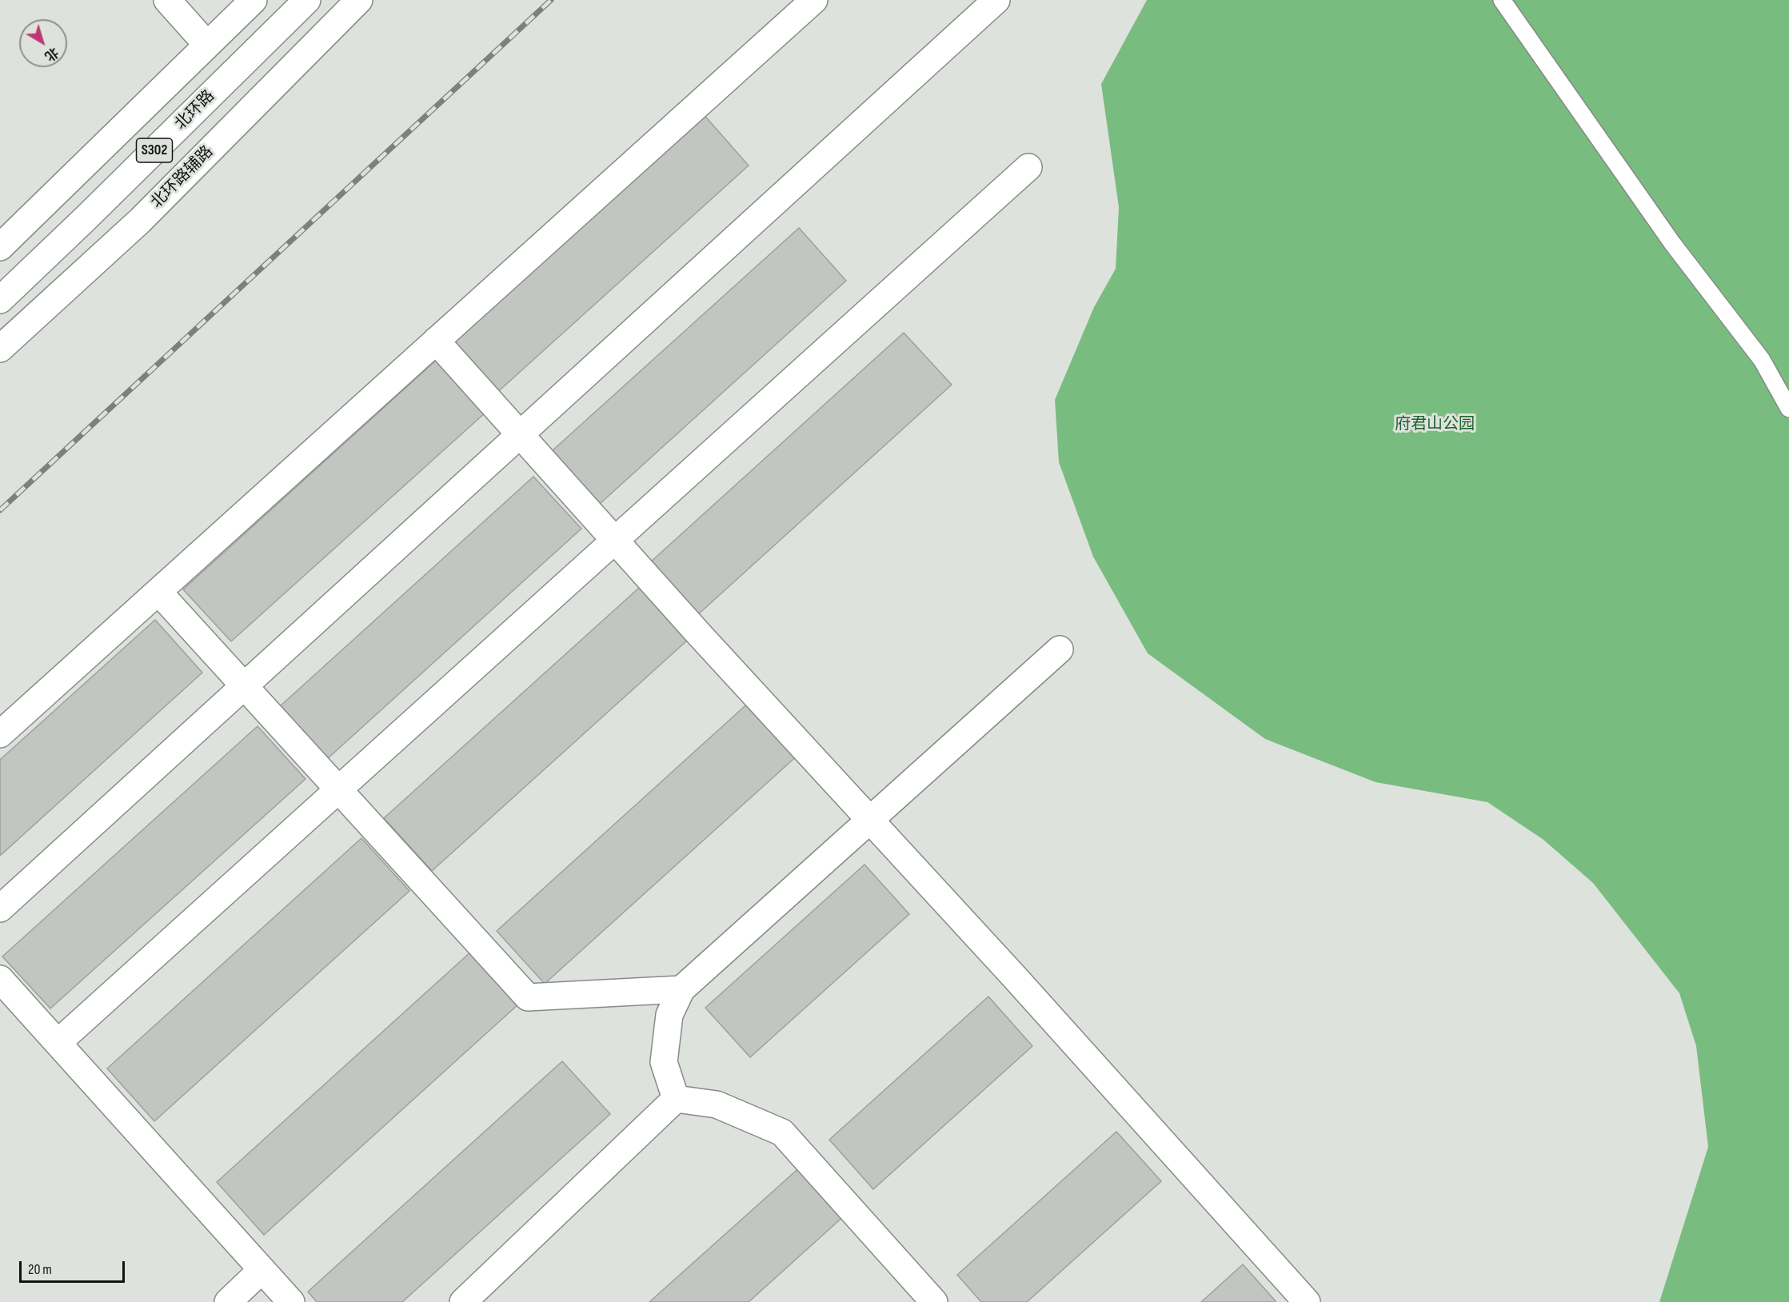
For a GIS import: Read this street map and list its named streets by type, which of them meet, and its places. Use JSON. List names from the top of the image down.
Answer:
{
  "streets": {
    "main road": ["北环路", "S302", "北环路辅路"]
  },
  "parks": ["府君山公园"],
  "scale_bar": "20 m",
  "north": "bottom right"
}
